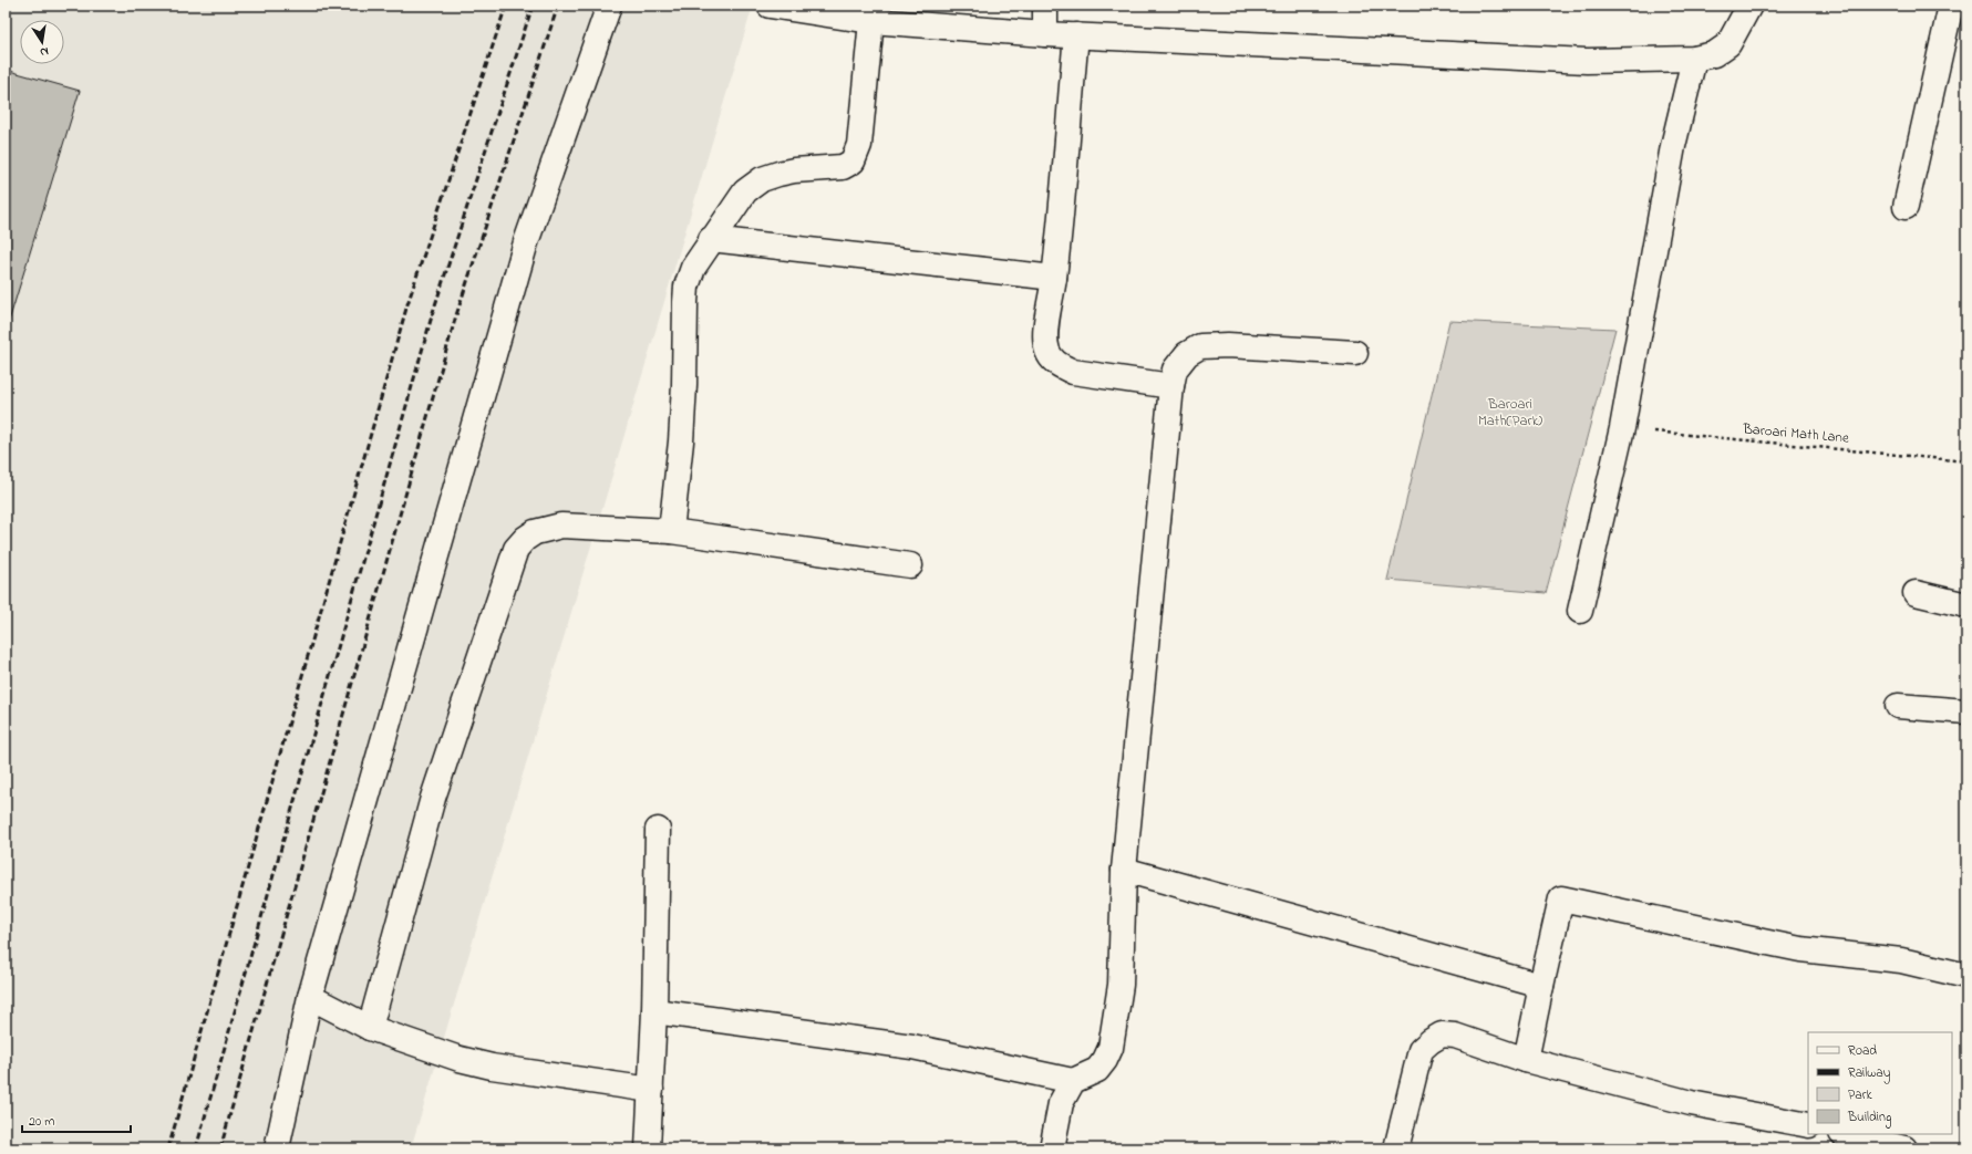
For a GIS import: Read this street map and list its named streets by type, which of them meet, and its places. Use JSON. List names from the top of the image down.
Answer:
{
  "streets": {
    "path": ["Baroari Math Lane"]
  },
  "parks": ["Baroari Math(Park)"],
  "legend": [
    "Road",
    "Railway",
    "Park",
    "Building"
  ],
  "scale_bar": "20 m",
  "north": "bottom"
}
